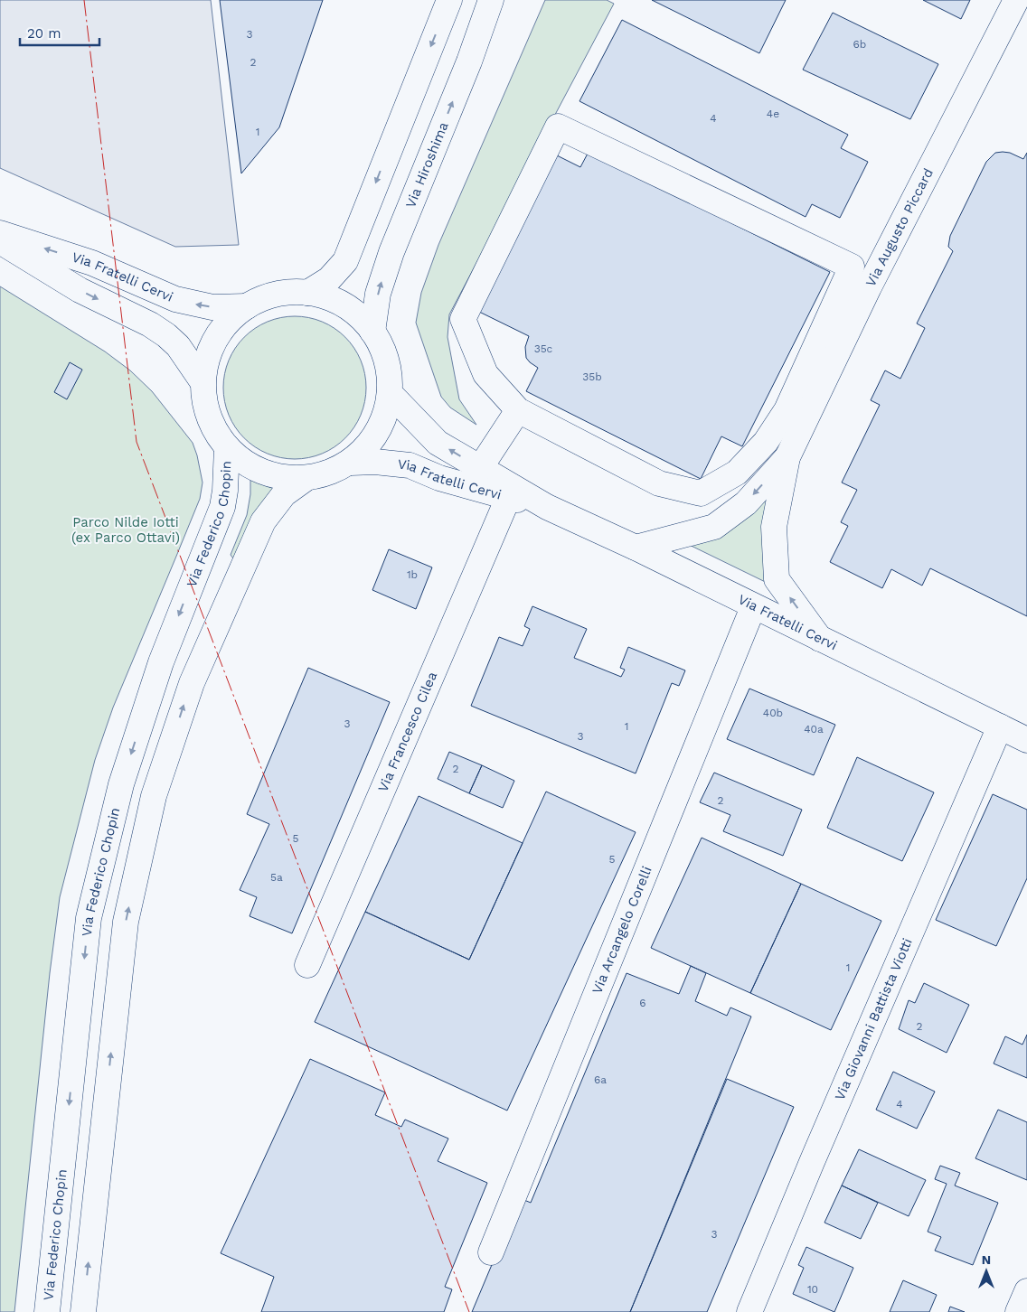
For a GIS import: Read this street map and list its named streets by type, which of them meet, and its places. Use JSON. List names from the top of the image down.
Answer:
{
  "streets": {
    "main road": [
      "Via Hiroshima",
      "Via Augusto Piccard",
      "Via Fratelli Cervi",
      "Via Federico Chopin",
      "Via Francesco Cilea",
      "Via Arcangelo Corelli",
      "Via Giovanni Battista Viotti"
    ]
  },
  "crossings": [
    ["Via Hiroshima", "Via Fratelli Cervi"],
    ["Via Augusto Piccard", "Via Fratelli Cervi"],
    ["Via Fratelli Cervi", "Via Federico Chopin"],
    ["Via Fratelli Cervi", "Via Francesco Cilea"],
    ["Via Fratelli Cervi", "Via Arcangelo Corelli"],
    ["Via Fratelli Cervi", "Via Giovanni Battista Viotti"]
  ],
  "parks": ["Parco Nilde Iotti (ex Parco Ottavi)"],
  "house_numbers": [
    "3",
    "6b",
    "2",
    "4e",
    "4",
    "1",
    "35c",
    "35b",
    "1b",
    "40b",
    "3",
    "1",
    "40a",
    "3",
    "2",
    "2",
    "5",
    "5",
    "5a",
    "1",
    "6",
    "2",
    "6a",
    "4",
    "3",
    "10"
  ],
  "scale_bar": "20 m",
  "north": "top"
}
